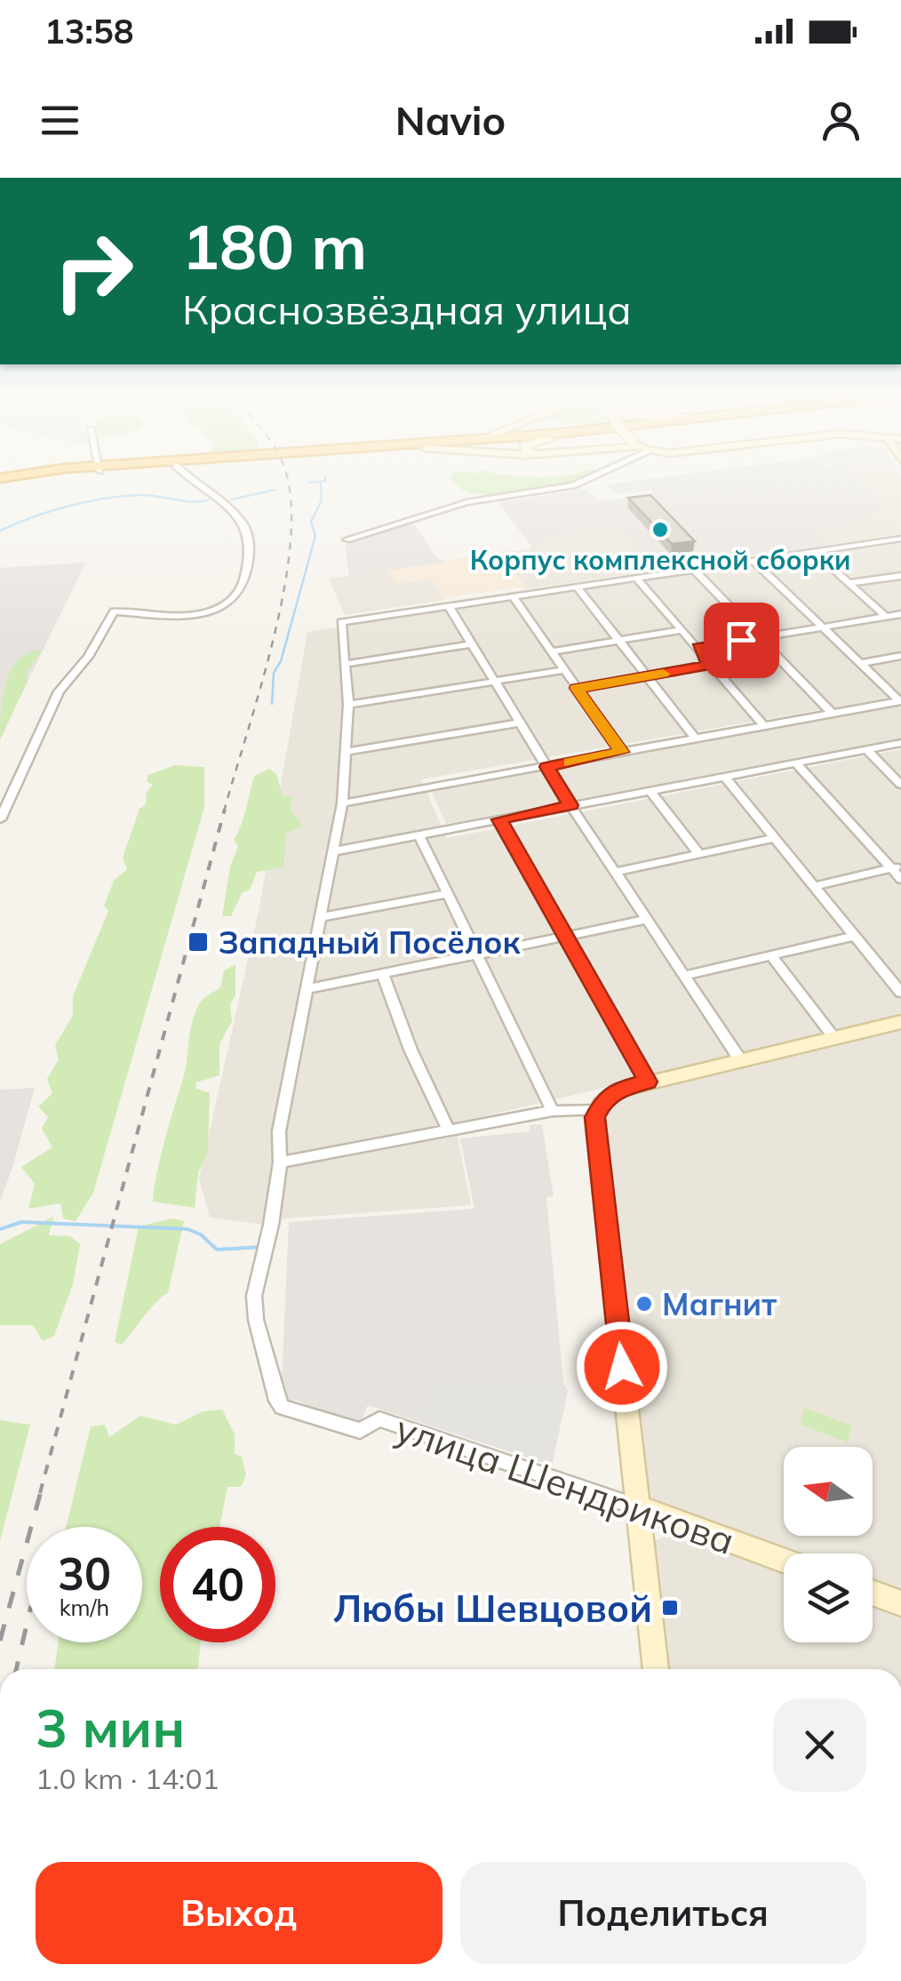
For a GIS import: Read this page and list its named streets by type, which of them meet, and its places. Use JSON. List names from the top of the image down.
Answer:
{
  "streets": {
    "street": ["улица Шендрикова"]
  },
  "places": {
    "other": ["Корпус комплексной сборки", "Магнит"],
    "transit": ["Западный Посёлок", "Любы Шевцовой"]
  },
  "north": "left",
  "page": {
    "status": "13:58",
    "header": "Navio",
    "turn": ["180 m", "Краснозвёздная улица"],
    "speed": "30 km/h",
    "limit": "40",
    "heading": ["3 мин", "1.0 km · 14:01"],
    "buttons": ["Выход", "Поделиться"]
  }
}
